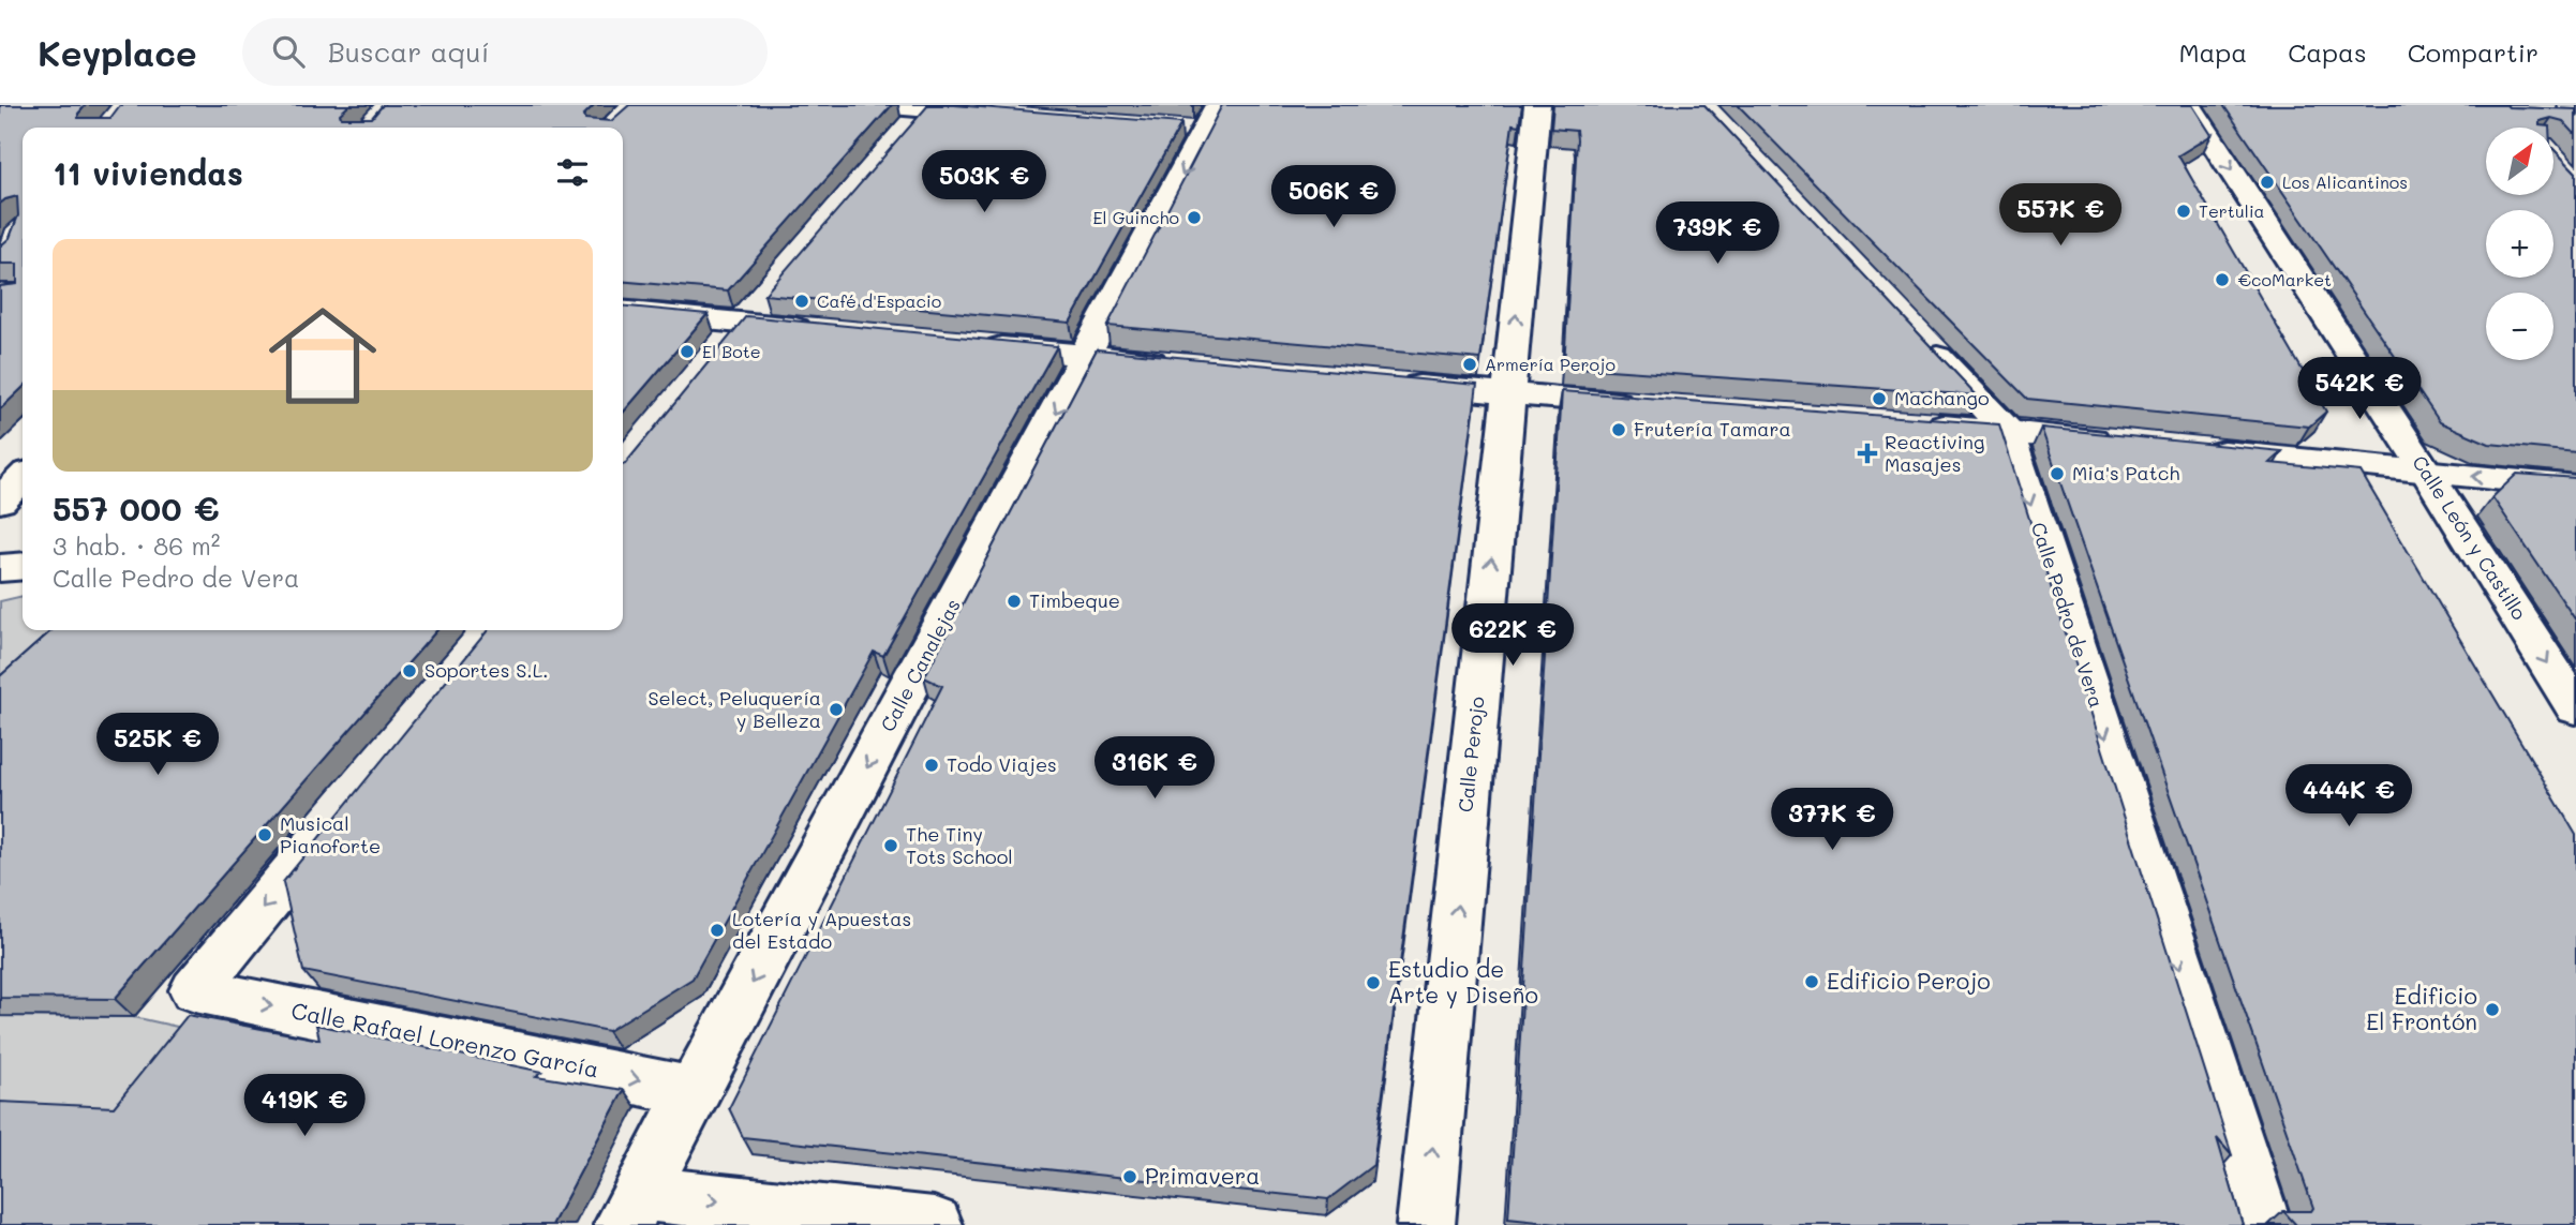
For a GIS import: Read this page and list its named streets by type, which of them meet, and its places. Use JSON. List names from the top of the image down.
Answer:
{
  "streets": {
    "street": [
      "Calle León y Castillo",
      "Calle Pedro de Vera",
      "Calle Canalejas",
      "Calle Perojo",
      "Calle Rafael Lorenzo García"
    ]
  },
  "crossings": [
    ["Calle Canalejas", "Calle Rafael Lorenzo García"]
  ],
  "one_way": [
    "Calle León y Castillo",
    "Calle Pedro de Vera",
    "Calle Canalejas",
    "Calle Perojo"
  ],
  "places": {
    "other": [
      "Los Alicantinos",
      "Tertulia",
      "El Guincho",
      "€coMarket",
      "Café d'Espacio",
      "El Bote",
      "Armería Perojo",
      "Machango",
      "Frutería Tamara",
      "Mia's Patch",
      "Timbeque",
      "Soportes S.L.",
      "Select, Peluquería y Belleza",
      "Todo Viajes",
      "Musical Pianoforte",
      "The Tiny Tots School",
      "Lotería y Apuestas del Estado",
      "Edificio Perojo",
      "Estudio de Arte y Diseño",
      "Edificio El Frontón",
      "Primavera"
    ],
    "health": ["Reactiving Masajes"]
  },
  "north": "top right",
  "page": {
    "header": "Keyplace",
    "search": "Buscar aquí",
    "nav": ["Mapa", "Capas", "Compartir"],
    "map_buttons": ["+", "−"],
    "heading": "11 viviendas",
    "price": [
      "503K €",
      "506K €",
      "557K €",
      "739K €",
      "542K €",
      "622K €",
      "525K €",
      "316K €",
      "444K €",
      "377K €",
      "419K €"
    ],
    "list": [
      {
        "name": "557 000 €",
        "note": "3 hab. · 86 m² · Calle Pedro de Vera"
      }
    ]
  }
}
